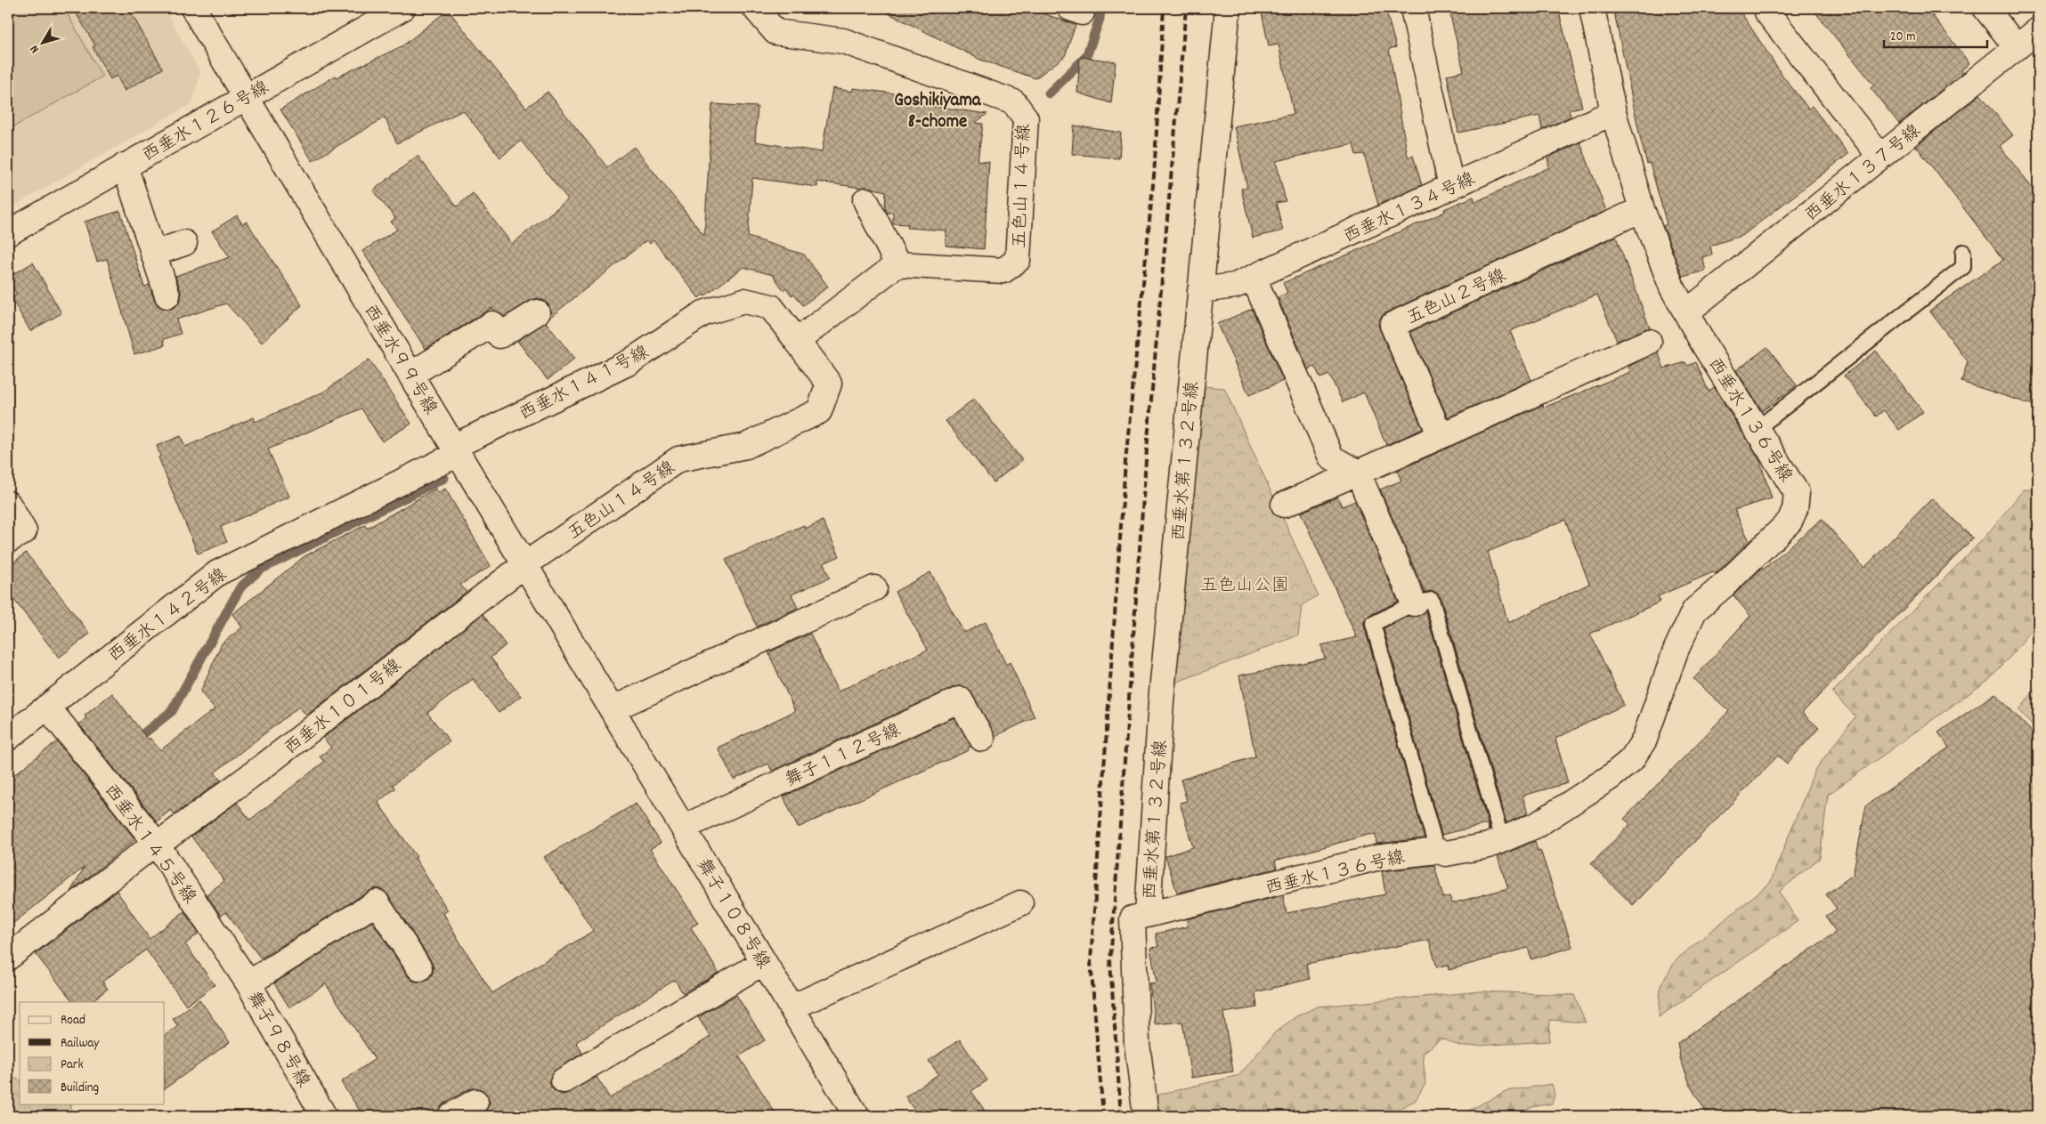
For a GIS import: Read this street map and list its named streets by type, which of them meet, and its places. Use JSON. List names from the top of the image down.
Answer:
{
  "streets": {
    "street": [
      "西垂水１２６号線",
      "西垂水１３７号線",
      "五色山１４号線",
      "西垂水１３４号線",
      "五色山２号線",
      "西垂水９９号線",
      "西垂水１４１号線",
      "西垂水１３６号線",
      "西垂水第１３２号線",
      "西垂水１４２号線",
      "西垂水１０１号線",
      "舞子１１２号線",
      "西垂水１４５号線",
      "舞子１０８号線",
      "舞子９８号線"
    ]
  },
  "crossings": [
    ["西垂水１２６号線", "西垂水９９号線"],
    ["西垂水１３７号線", "西垂水１３６号線"],
    ["五色山１４号線", "西垂水９９号線"],
    ["五色山１４号線", "西垂水１４１号線"],
    ["五色山１４号線", "西垂水１０１号線"],
    ["西垂水１３４号線", "西垂水１３６号線"],
    ["西垂水１３４号線", "西垂水第１３２号線"],
    ["五色山２号線", "西垂水１３６号線"],
    ["西垂水９９号線", "西垂水１４１号線"],
    ["西垂水９９号線", "西垂水１４２号線"],
    ["西垂水９９号線", "西垂水１０１号線"],
    ["西垂水９９号線", "舞子１０８号線"],
    ["西垂水１４１号線", "西垂水１４２号線"],
    ["西垂水１３６号線", "西垂水第１３２号線"],
    ["西垂水１４２号線", "西垂水１４５号線"],
    ["西垂水１０１号線", "西垂水１４５号線"],
    ["舞子１１２号線", "舞子１０８号線"],
    ["西垂水１４５号線", "舞子９８号線"]
  ],
  "districts": ["Goshikiyama 8-chome"],
  "parks": ["五色山公園"],
  "legend": [
    "Road",
    "Railway",
    "Park",
    "Building"
  ],
  "scale_bar": "20 m",
  "north": "bottom left"
}
